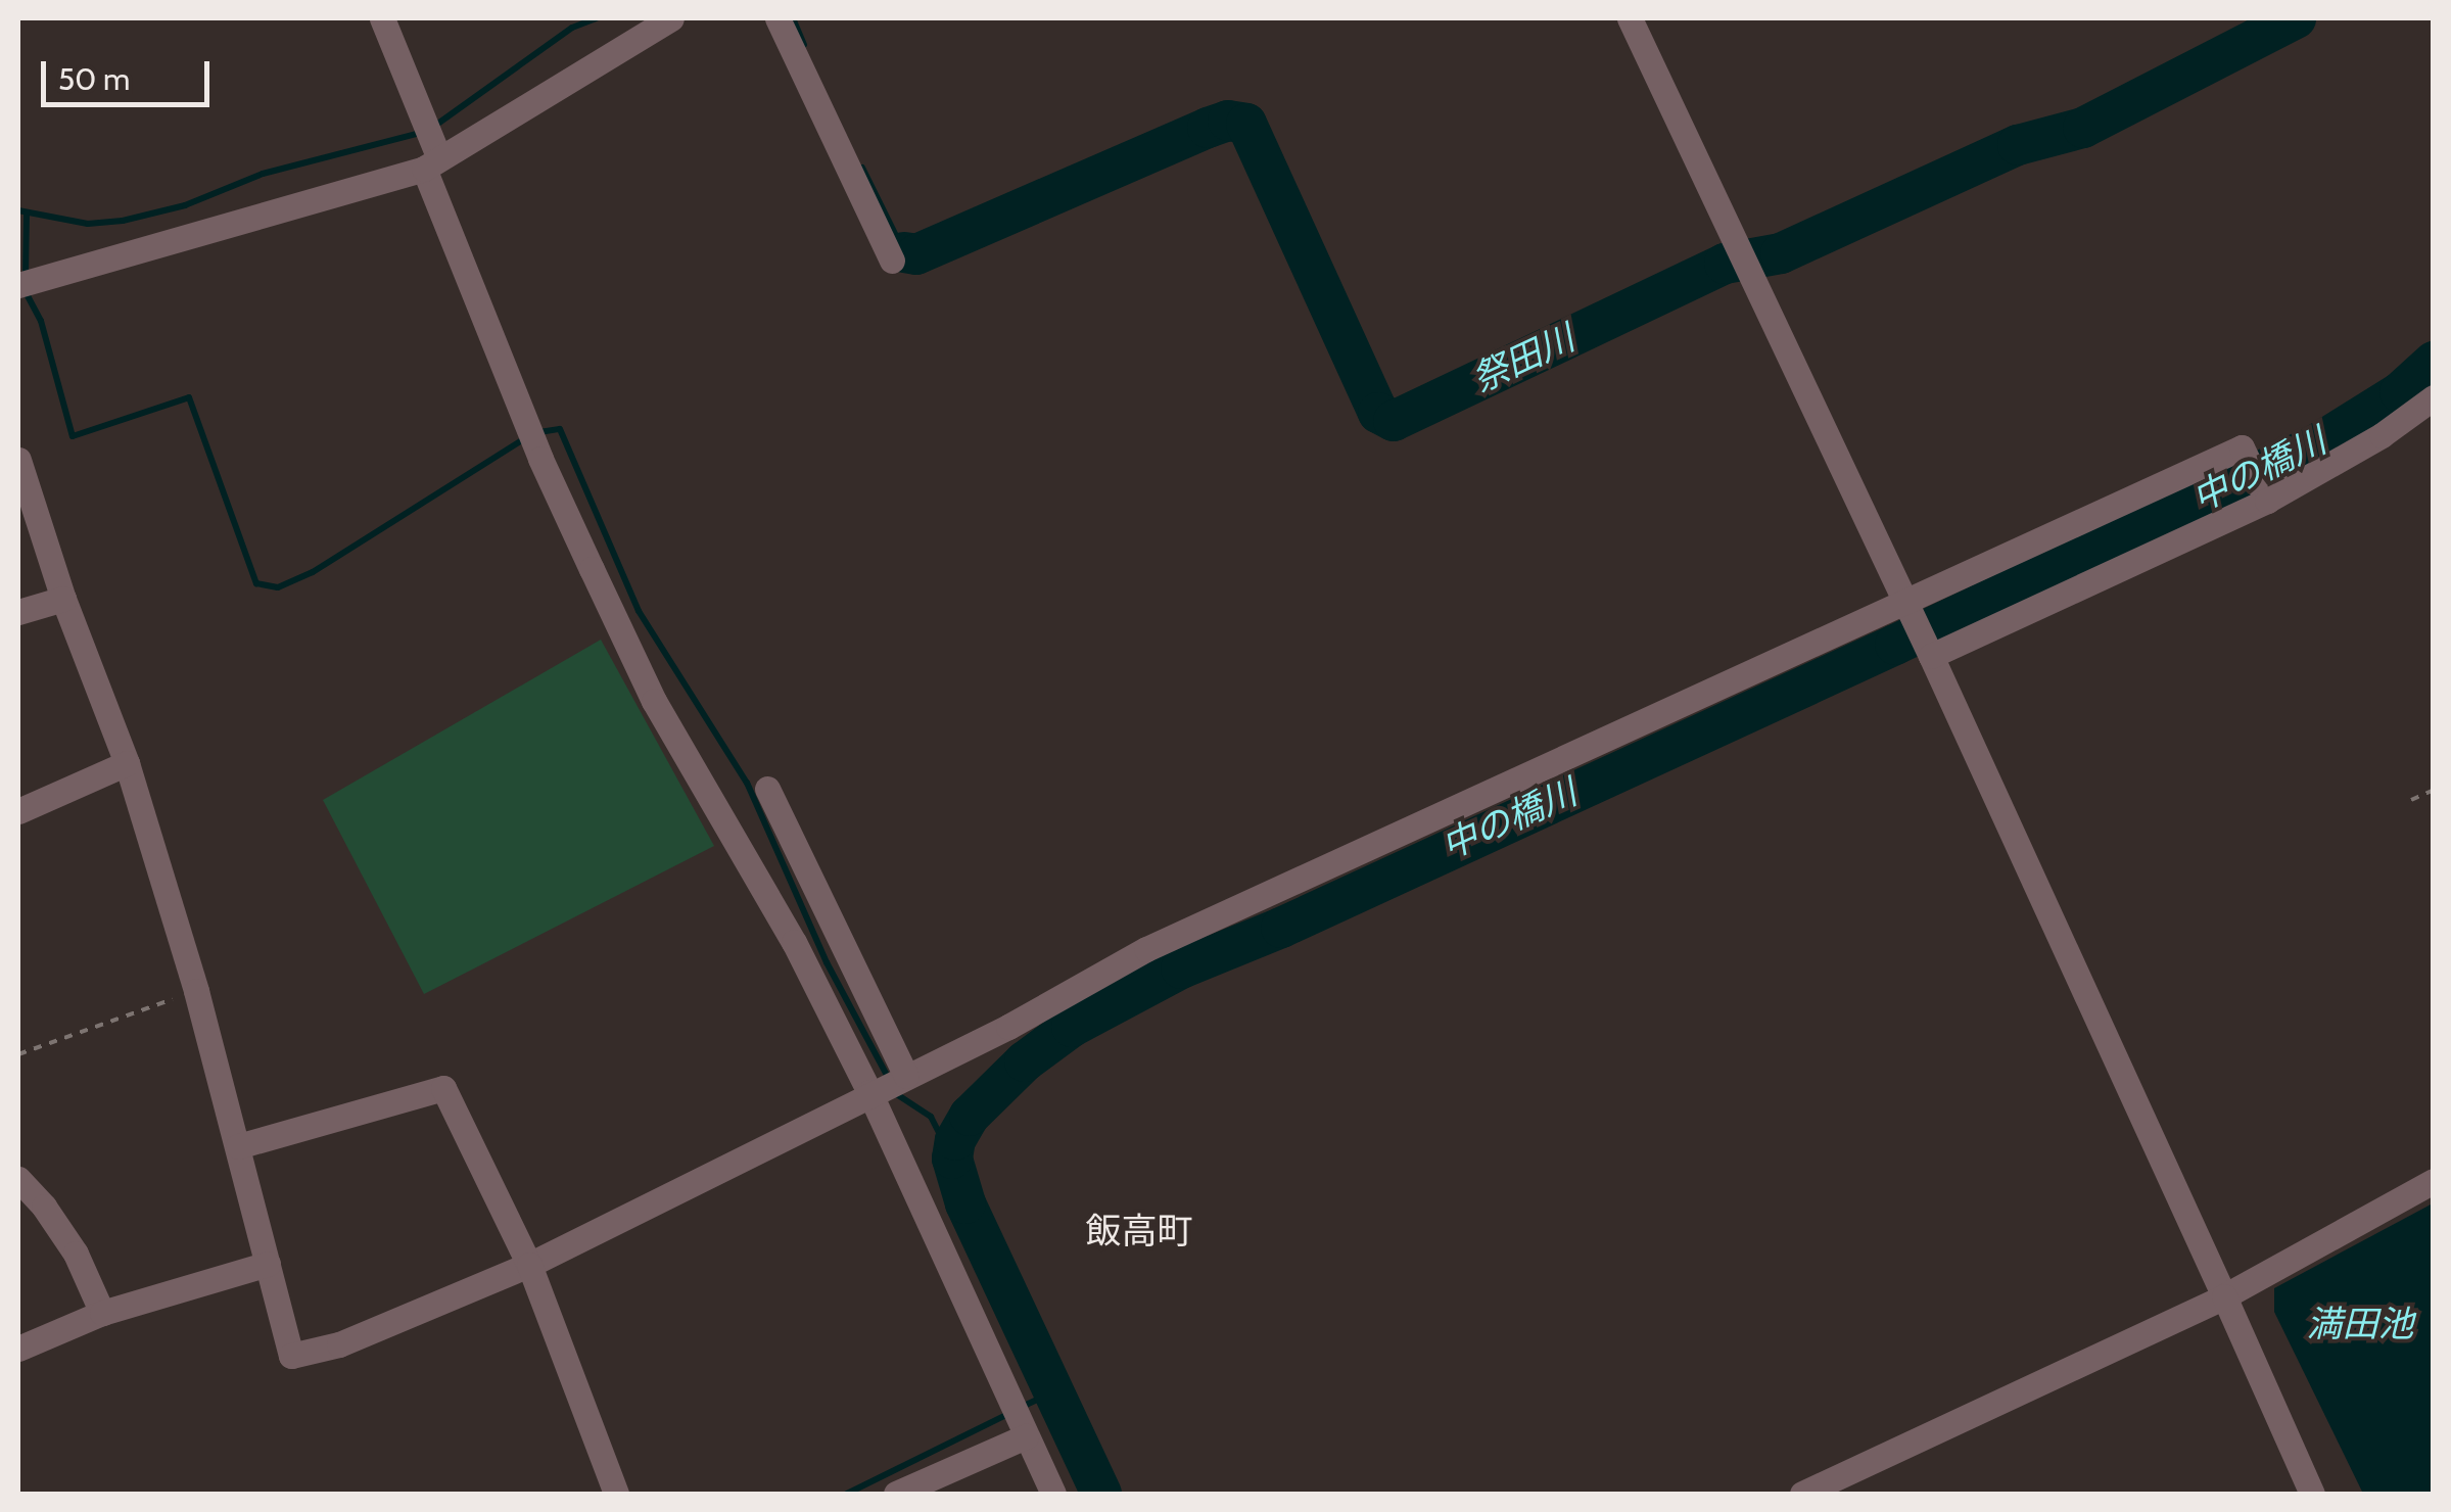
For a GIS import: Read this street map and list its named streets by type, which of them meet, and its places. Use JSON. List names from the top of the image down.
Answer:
{
  "districts": ["飯高町"],
  "water": ["祭田川", "中の橋川", "満田池"],
  "scale_bar": "50 m"
}
